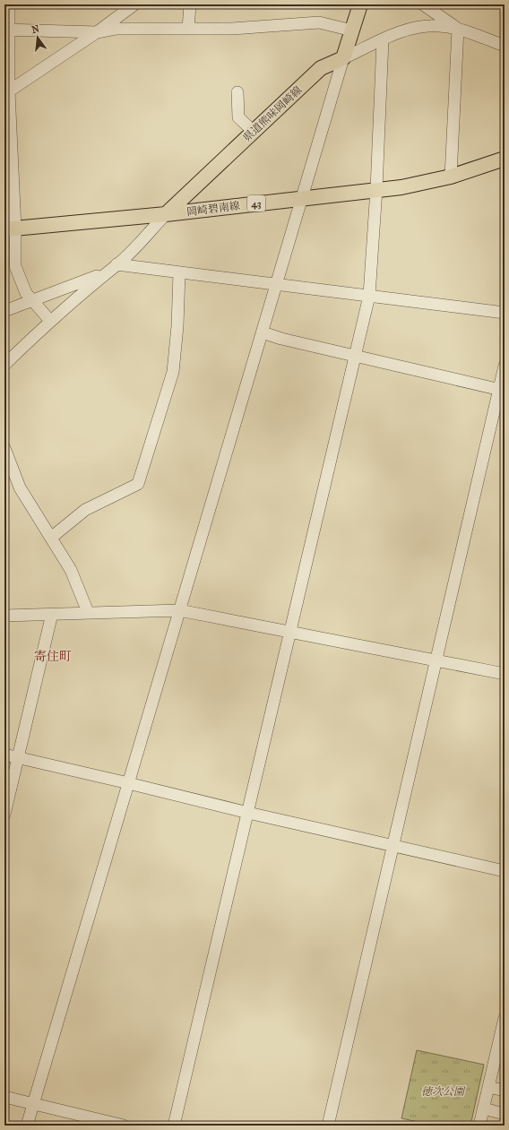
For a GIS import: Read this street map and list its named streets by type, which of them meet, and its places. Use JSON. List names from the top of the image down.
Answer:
{
  "streets": {
    "main road": ["県道熊味岡崎線", "43", "岡崎碧南線"]
  },
  "crossings": [
    ["県道熊味岡崎線", "岡崎碧南線"]
  ],
  "districts": ["寄住町"],
  "parks": ["徳次公園"],
  "north": "top"
}
